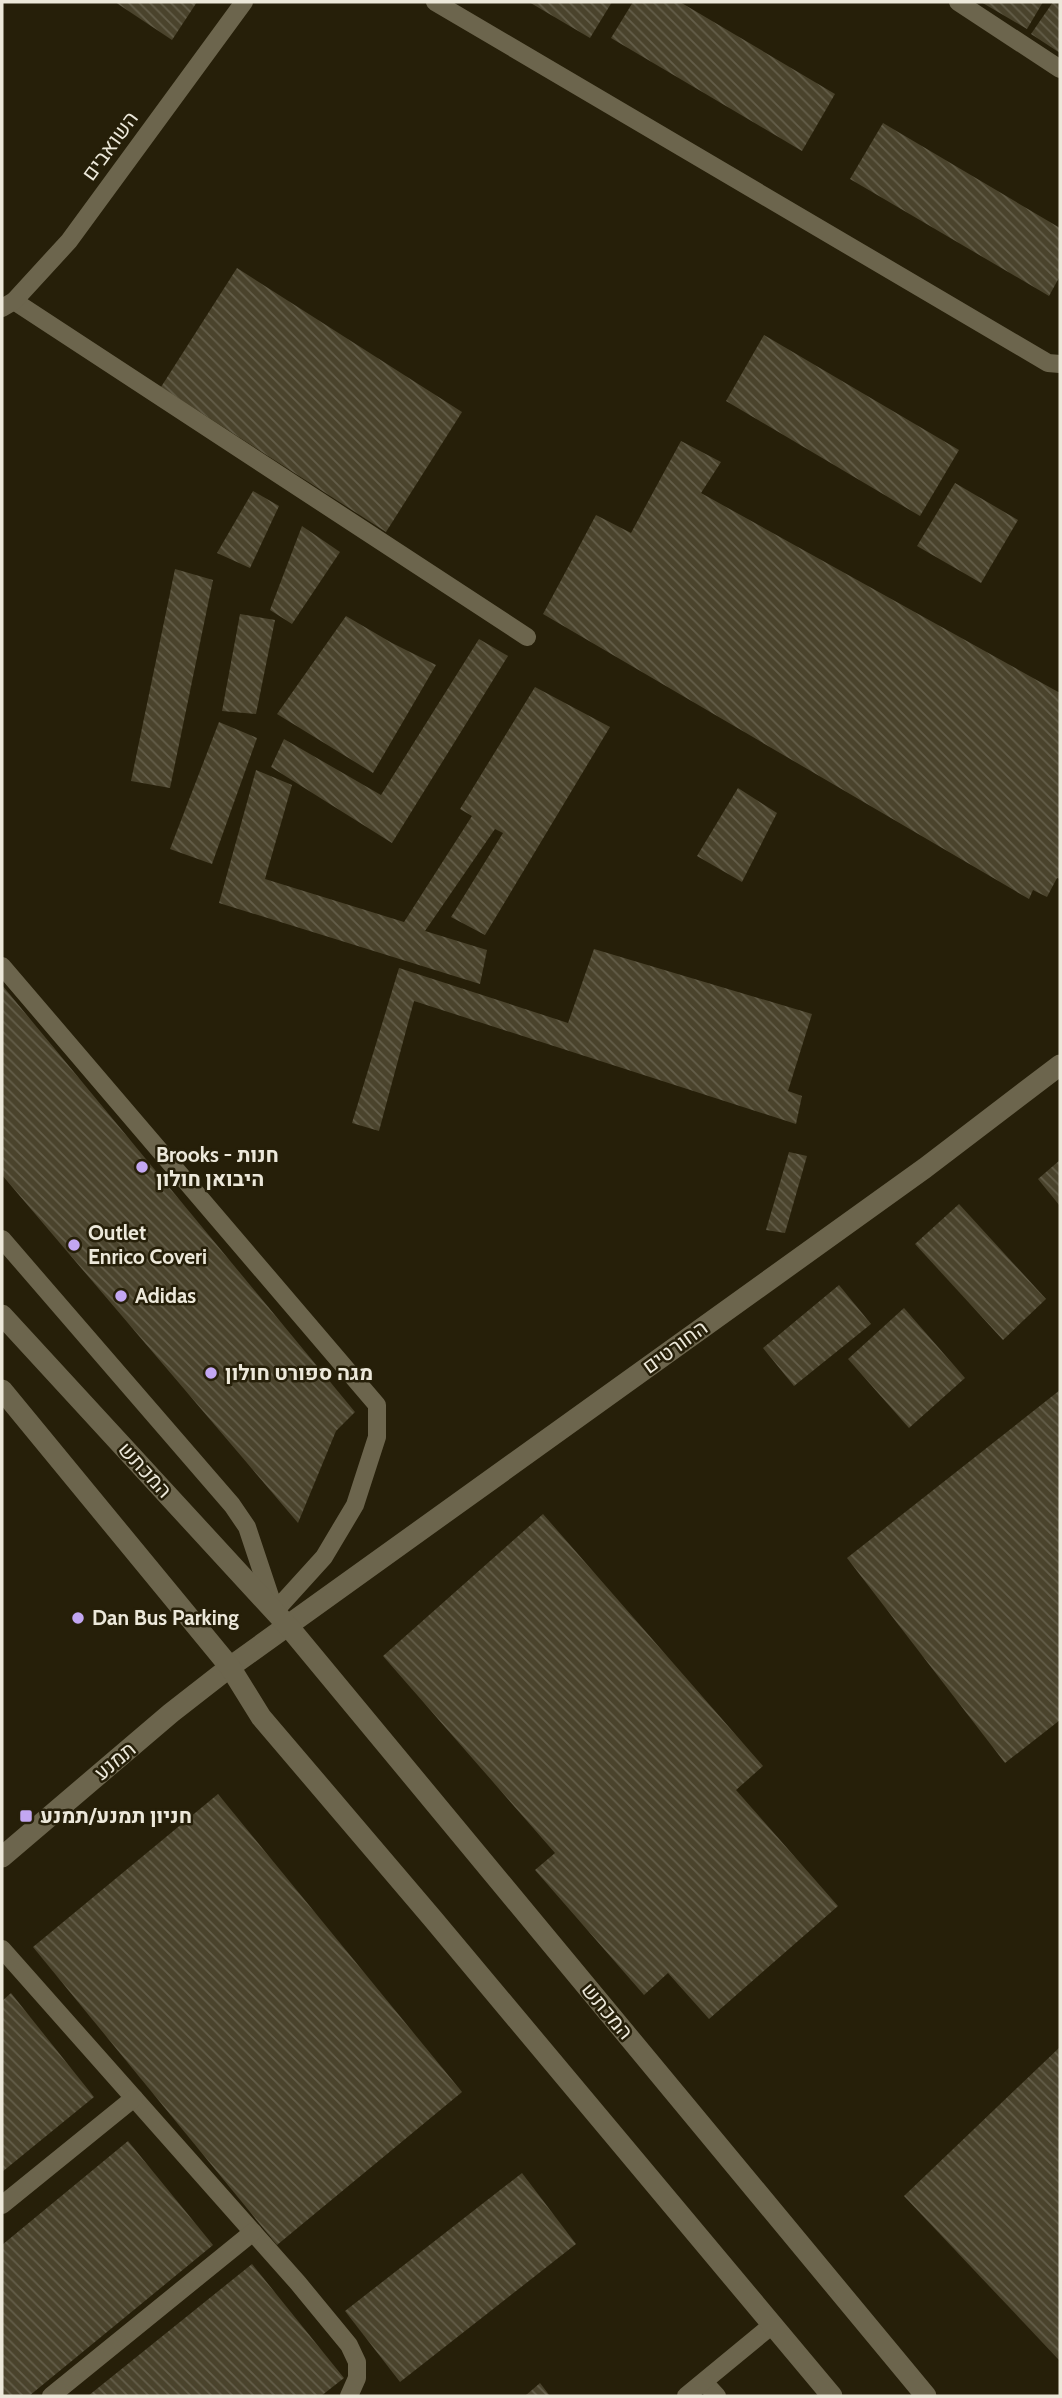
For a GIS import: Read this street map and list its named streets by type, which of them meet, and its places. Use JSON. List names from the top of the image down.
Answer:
{
  "streets": {
    "street": ["החורטים", "המכתש", "תמנע"],
    "lane": ["השואבים"]
  },
  "crossings": [
    ["החורטים", "המכתש"]
  ],
  "places": {
    "other": [
      "Brooks - חנות היבואן חולון",
      "Outlet Enrico Coveri",
      "Adidas",
      "מגה ספורט חולון",
      "Dan Bus Parking"
    ],
    "transit": ["חניון תמנע/תמנע"]
  }
}
